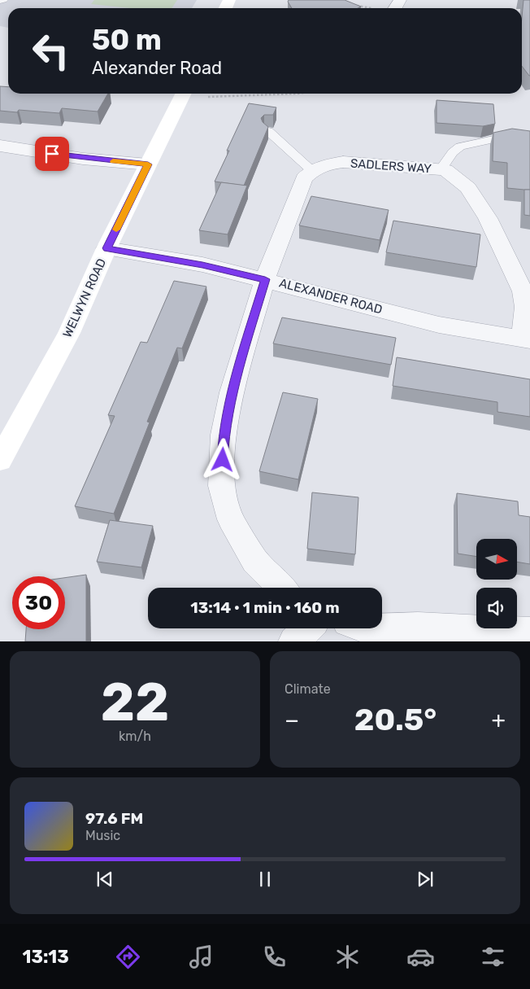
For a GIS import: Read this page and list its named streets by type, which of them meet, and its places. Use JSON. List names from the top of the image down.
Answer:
{
  "streets": {
    "main road": ["WELWYN ROAD"],
    "street": ["SADLERS WAY", "ALEXANDER ROAD"]
  },
  "crossings": [
    ["SADLERS WAY", "ALEXANDER ROAD"],
    ["ALEXANDER ROAD", "WELWYN ROAD"]
  ],
  "north": "right",
  "page": {
    "turn": ["50 m", "Alexander Road"],
    "limit": "30",
    "trip": "13:14 · 1 min · 160 m",
    "tile": [
      ["22", "km/h"],
      "Climate"
    ],
    "heat": ["−", "20.5°", "+"],
    "song": ["97.6 FM", "Music"],
    "tabs": "13:13"
  }
}
